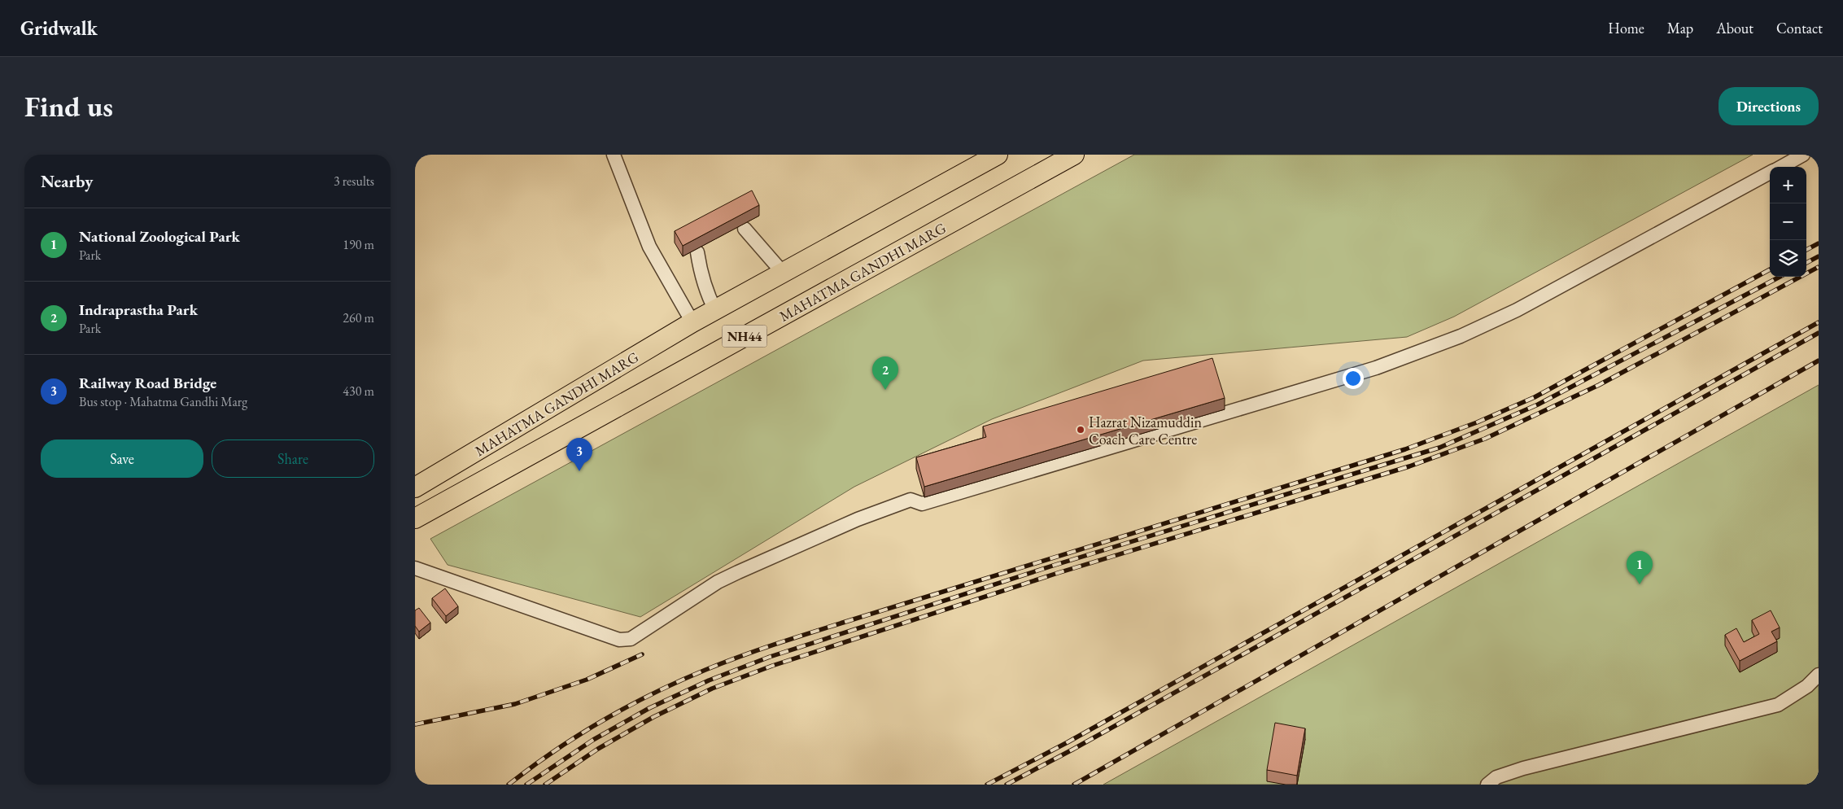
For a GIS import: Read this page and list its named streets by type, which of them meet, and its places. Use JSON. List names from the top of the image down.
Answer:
{
  "streets": {
    "highway": ["MAHATMA GANDHI MARG", "NH44"]
  },
  "places": ["Hazrat Nizamuddin Coach Care Centre"],
  "page": {
    "header": "Gridwalk",
    "nav": [
      "Home",
      "Map",
      "About",
      "Contact"
    ],
    "buttons": [
      "Directions",
      ["Save", "Share"]
    ],
    "title": "Find us",
    "heading": ["Nearby", "3 results"],
    "map_buttons": ["+", "−"],
    "list": [
      {
        "mark": "1",
        "name": "National Zoological Park",
        "note": "Park",
        "value": "190 m"
      },
      {
        "mark": "2",
        "name": "Indraprastha Park",
        "note": "Park",
        "value": "260 m"
      },
      {
        "mark": "3",
        "name": "Railway Road Bridge",
        "note": "Bus stop · Mahatma Gandhi Marg",
        "value": "430 m"
      }
    ],
    "pins": ["2", "3", "1"]
  }
}
